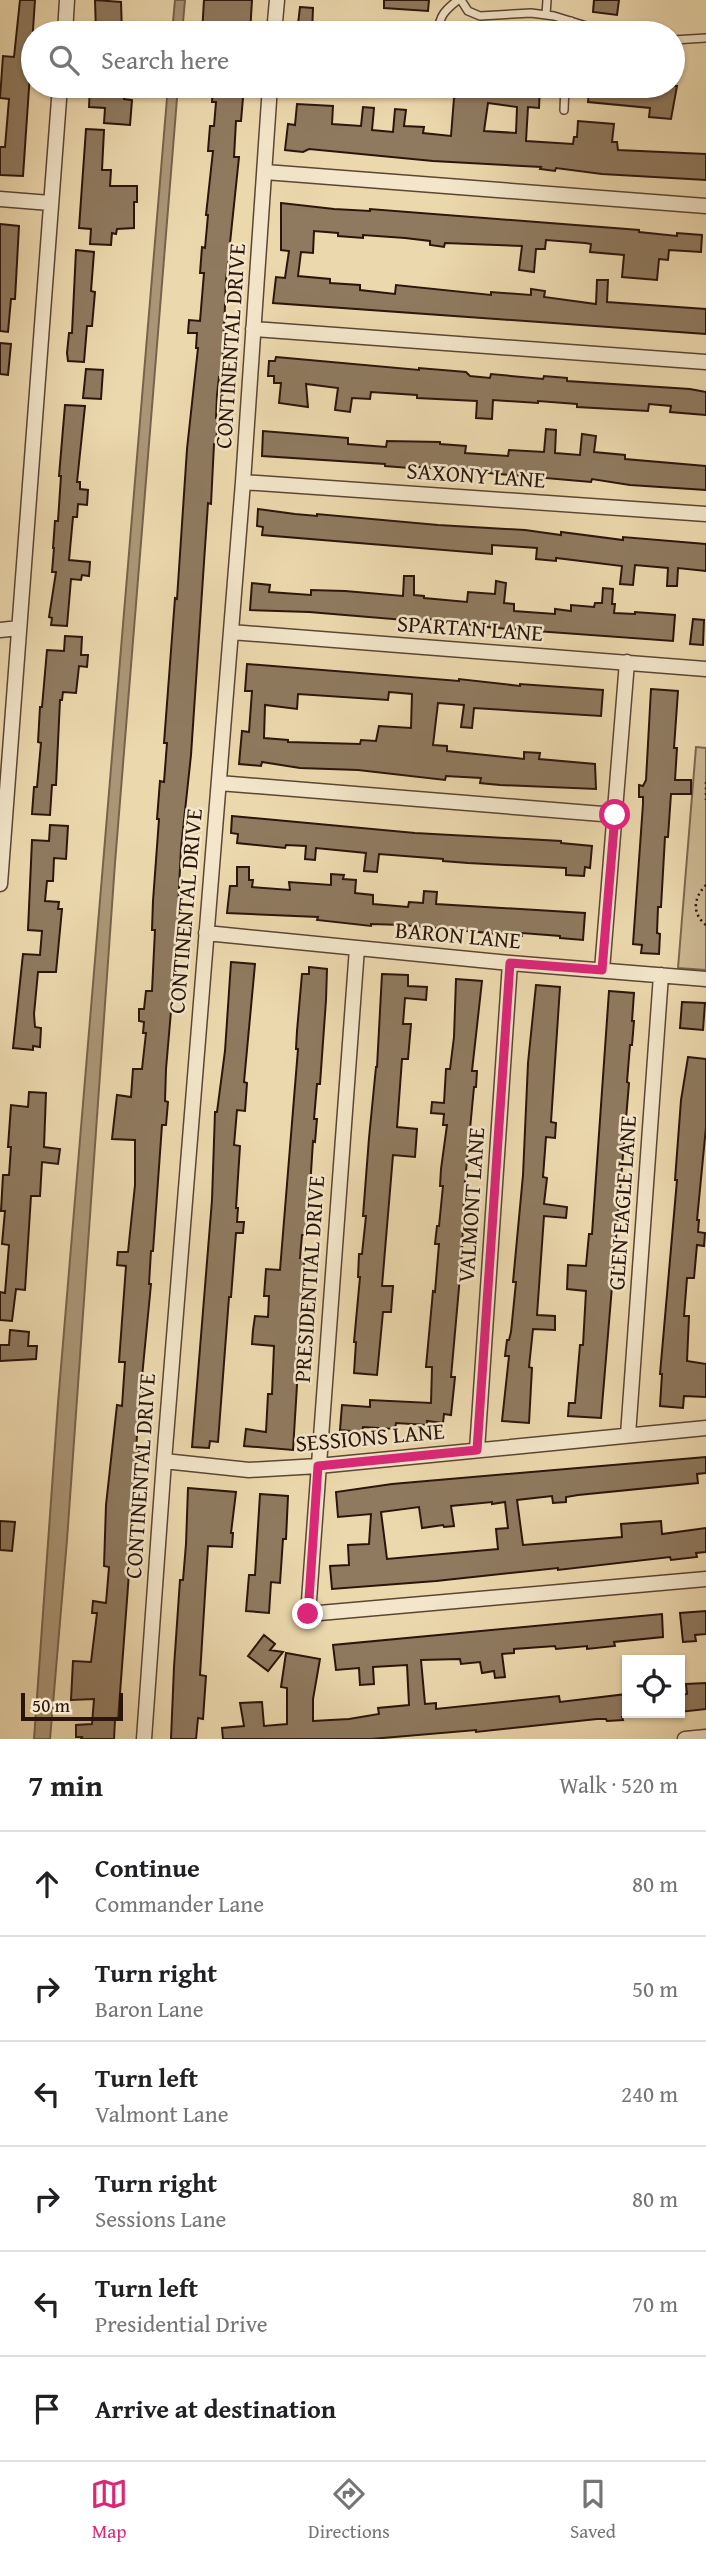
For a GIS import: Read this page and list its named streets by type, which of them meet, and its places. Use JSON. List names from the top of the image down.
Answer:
{
  "streets": {
    "street": [
      "CONTINENTAL DRIVE",
      "SAXONY LANE",
      "SPARTAN LANE",
      "BARON LANE",
      "GLEN EAGLE LANE",
      "VALMONT LANE",
      "PRESIDENTIAL DRIVE",
      "SESSIONS LANE"
    ]
  },
  "crossings": [
    ["CONTINENTAL DRIVE", "SAXONY LANE"],
    ["CONTINENTAL DRIVE", "SPARTAN LANE"],
    ["CONTINENTAL DRIVE", "BARON LANE"],
    ["CONTINENTAL DRIVE", "SESSIONS LANE"],
    ["BARON LANE", "GLEN EAGLE LANE"],
    ["BARON LANE", "VALMONT LANE"],
    ["BARON LANE", "PRESIDENTIAL DRIVE"],
    ["GLEN EAGLE LANE", "SESSIONS LANE"],
    ["VALMONT LANE", "SESSIONS LANE"],
    ["PRESIDENTIAL DRIVE", "SESSIONS LANE"]
  ],
  "scale_bar": "50 m",
  "page": {
    "search": "Search here",
    "scale": "50 m",
    "heading": ["7 min", "Walk · 520 m"],
    "list": [
      ["Continue", "Commander Lane", "80 m"],
      ["Turn right", "Baron Lane", "50 m"],
      ["Turn left", "Valmont Lane", "240 m"],
      ["Turn right", "Sessions Lane", "80 m"],
      ["Turn left", "Presidential Drive", "70 m"],
      "Arrive at destination"
    ],
    "nav": ["Map", "Directions", "Saved"]
  }
}
